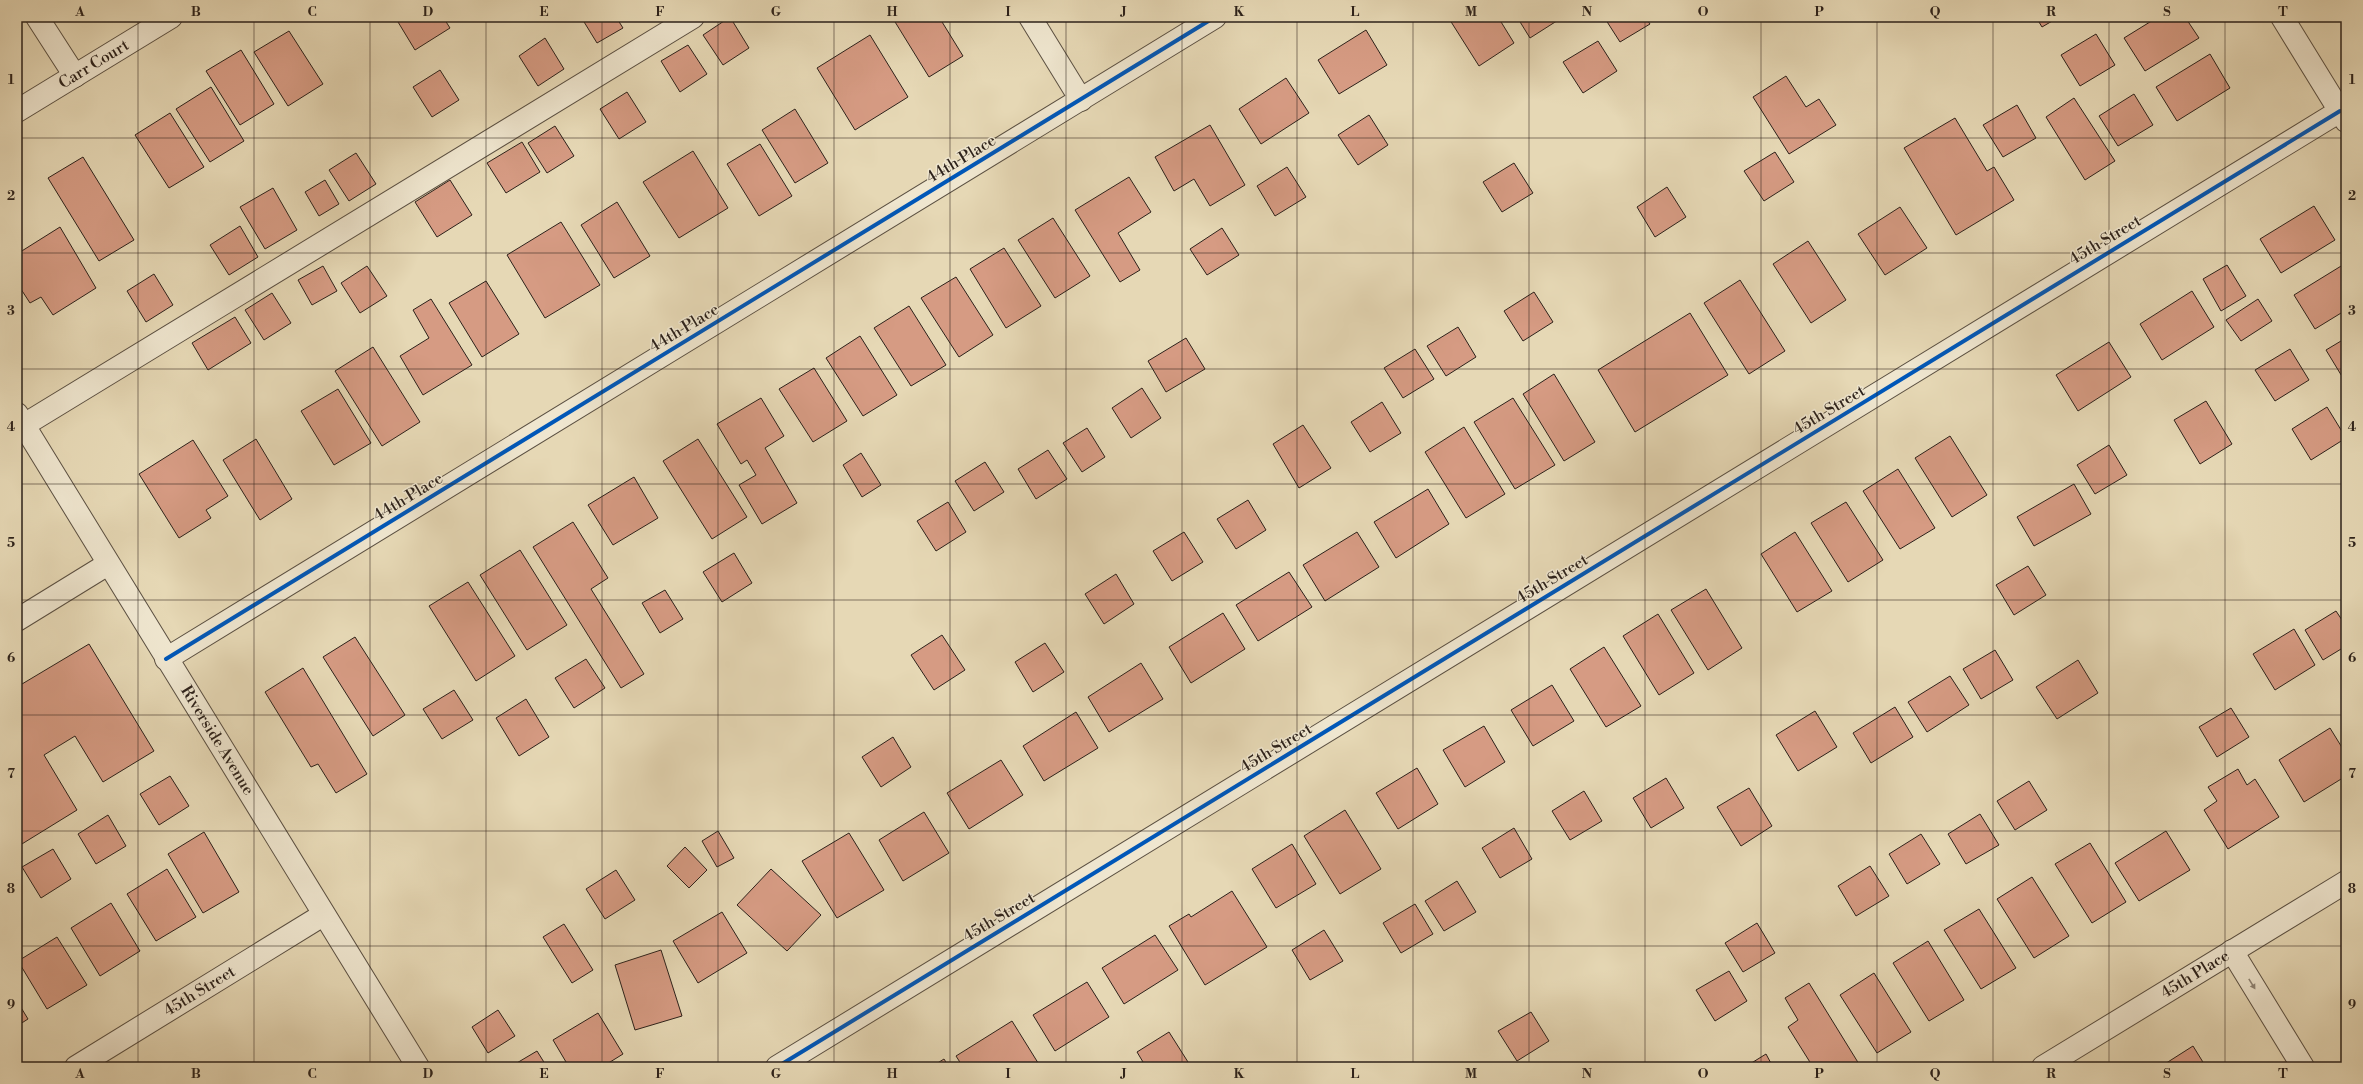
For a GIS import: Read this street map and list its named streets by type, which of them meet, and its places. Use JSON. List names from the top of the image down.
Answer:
{
  "streets": {
    "street": [
      "Carr Court",
      "44th Place",
      "45th Street",
      "Riverside Avenue",
      "45th Place"
    ]
  },
  "crossings": [
    ["44th Place", "Riverside Avenue"],
    ["45th Street", "Riverside Avenue"]
  ],
  "grid": {
    "columns": [
      "A",
      "B",
      "C",
      "D",
      "E",
      "F",
      "G",
      "H",
      "I",
      "J",
      "K",
      "L",
      "M",
      "N",
      "O",
      "P",
      "Q",
      "R",
      "S",
      "T"
    ],
    "rows": [
      "1",
      "2",
      "3",
      "4",
      "5",
      "6",
      "7",
      "8",
      "9"
    ]
  }
}
